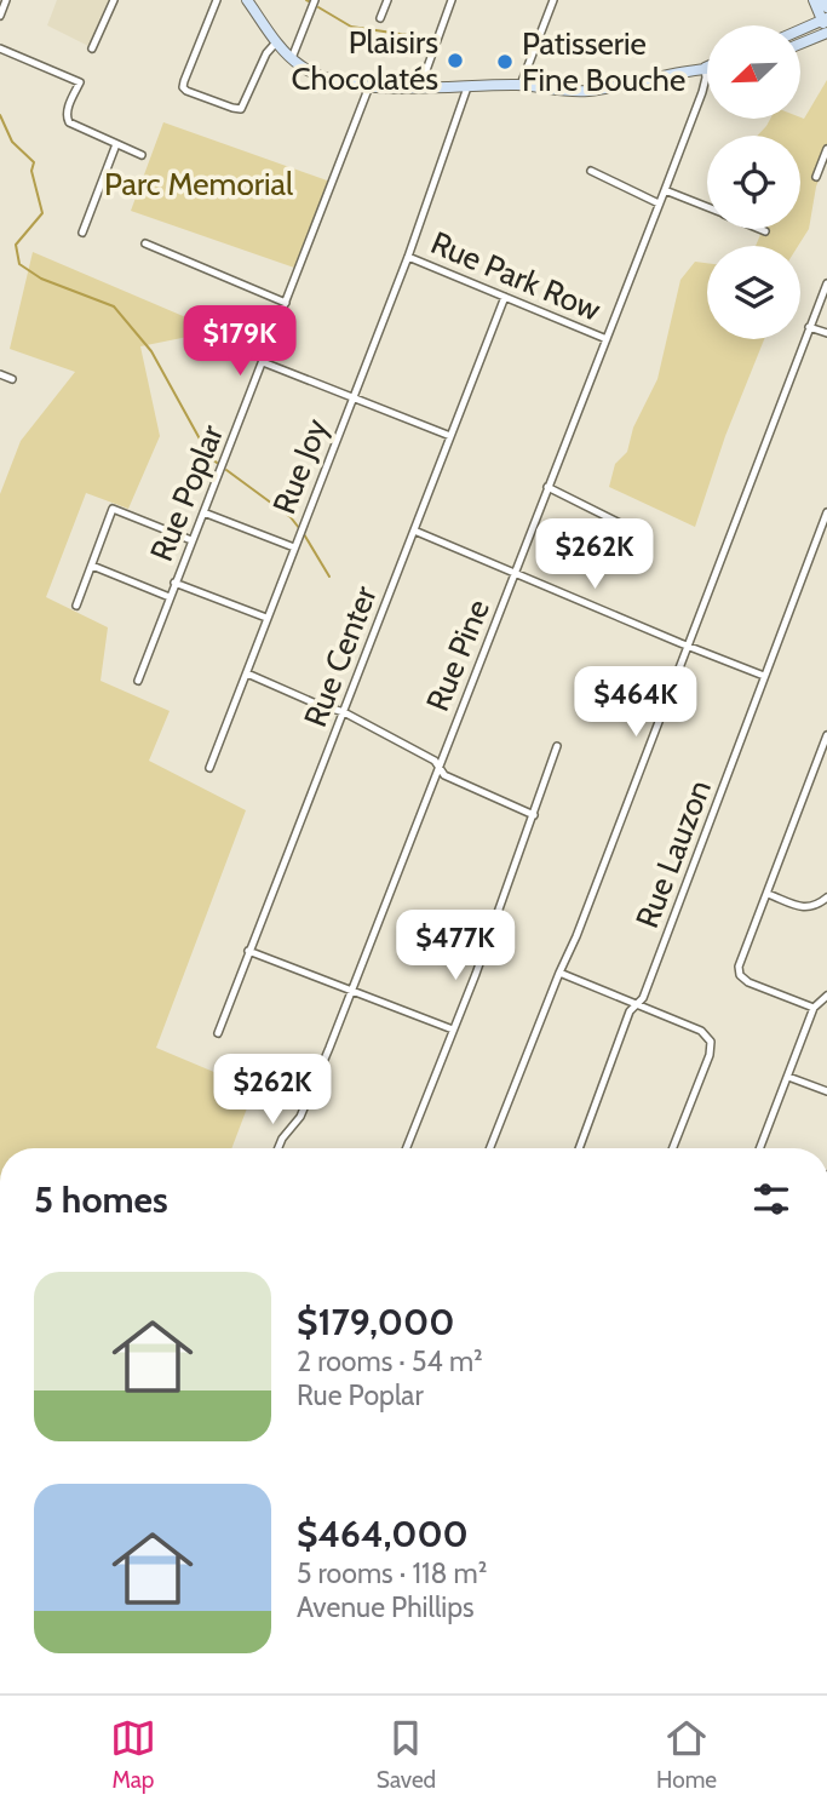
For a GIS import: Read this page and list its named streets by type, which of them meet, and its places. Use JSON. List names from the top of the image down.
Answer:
{
  "streets": {
    "street": [
      "Rue Park Row",
      "Rue Joy",
      "Rue Poplar",
      "Rue Pine",
      "Rue Center",
      "Rue Lauzon"
    ]
  },
  "crossings": [
    ["Rue Park Row", "Rue Joy"],
    ["Rue Park Row", "Rue Pine"],
    ["Rue Park Row", "Rue Center"]
  ],
  "parks": ["Parc Memorial"],
  "places": ["Plaisirs Chocolatés", "Patisserie Fine Bouche"],
  "north": "bottom left",
  "page": {
    "price": [
      "$179K",
      "$262K",
      "$464K",
      "$477K",
      "$262K"
    ],
    "heading": "5 homes",
    "list": [
      {
        "name": "$179,000",
        "note": "2 rooms · 54 m² · Rue Poplar"
      },
      {
        "name": "$464,000",
        "note": "5 rooms · 118 m² · Avenue Phillips"
      }
    ],
    "tabs": ["Map", "Saved", "Home"]
  }
}
